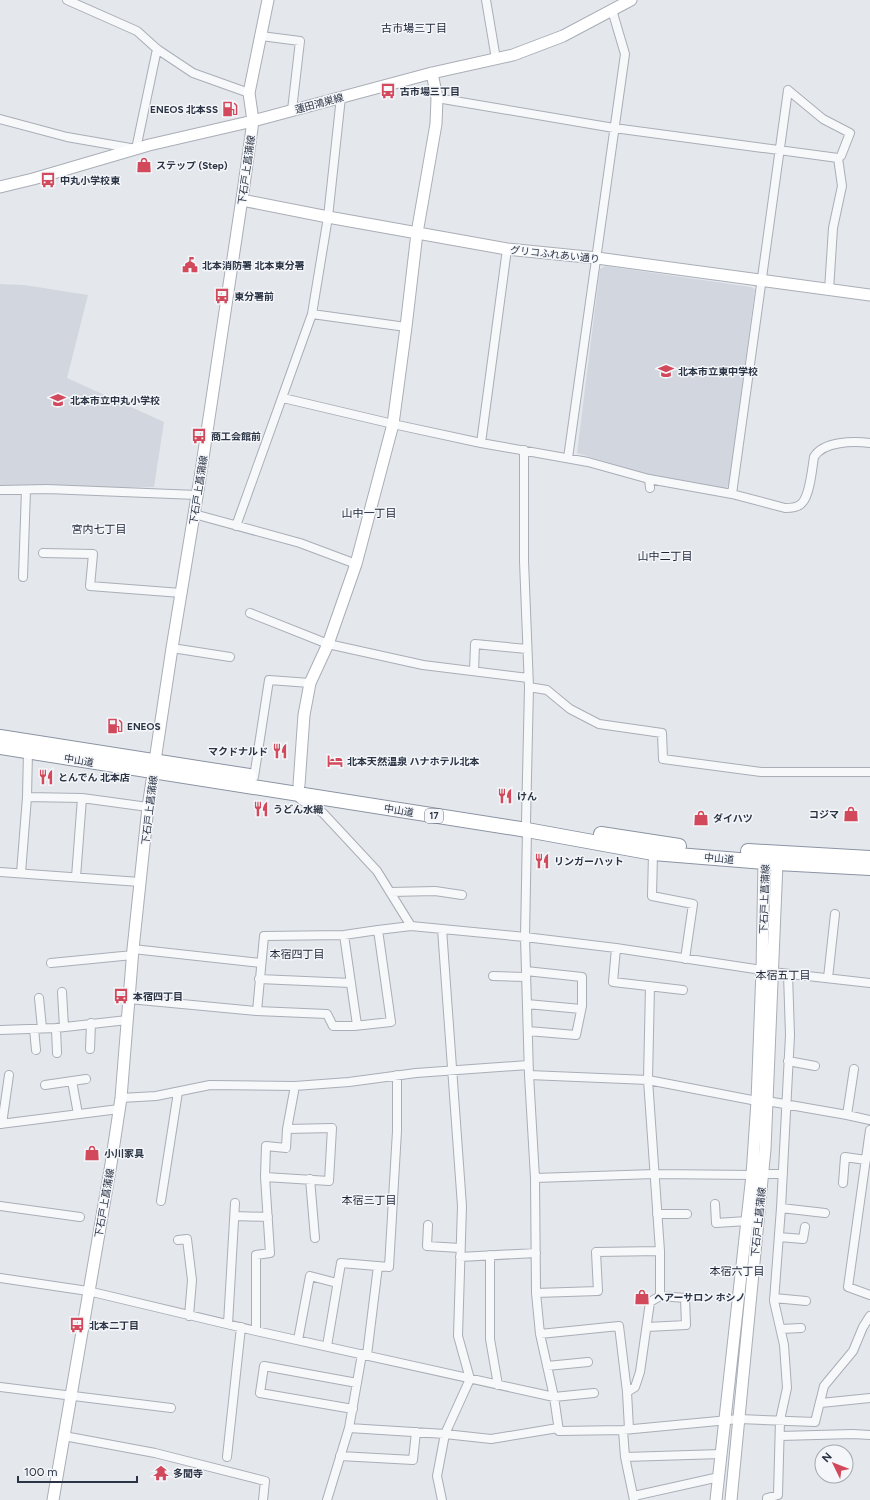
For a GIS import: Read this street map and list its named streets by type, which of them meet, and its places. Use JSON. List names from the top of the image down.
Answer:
{
  "streets": {
    "highway": ["中山道", "17"],
    "main road": ["蓮田鴻巣線", "下石戸上菖蒲線", "グリコふれあい通り"]
  },
  "crossings": [
    ["蓮田鴻巣線", "下石戸上菖蒲線"],
    ["下石戸上菖蒲線", "グリコふれあい通り"],
    ["下石戸上菖蒲線", "中山道"]
  ],
  "districts": [
    "古市場三丁目",
    "山中一丁目",
    "宮内七丁目",
    "山中二丁目",
    "本宿四丁目",
    "本宿五丁目",
    "本宿三丁目",
    "本宿六丁目"
  ],
  "places": {
    "bus stop": [
      "古市場三丁目",
      "中丸小学校東",
      "東分署前",
      "商工会館前",
      "本宿四丁目",
      "北本二丁目"
    ],
    "fuel station": ["ENEOS 北本SS", "ENEOS"],
    "shop": [
      "ステップ (Step)",
      "コジマ",
      "ダイハツ",
      "小川家具",
      "ヘアーサロン ホシノ"
    ],
    "public building": ["北本消防署 北本東分署"],
    "school or university": ["北本市立東中学校", "北本市立中丸小学校"],
    "restaurant": [
      "マクドナルド",
      "とんでん 北本店",
      "けん",
      "うどん水織",
      "リンガーハット"
    ],
    "hotel": ["北本天然温泉 ハナホテル北本"],
    "temple": ["多聞寺"]
  },
  "scale_bar": "100 m",
  "north": "top left"
}
